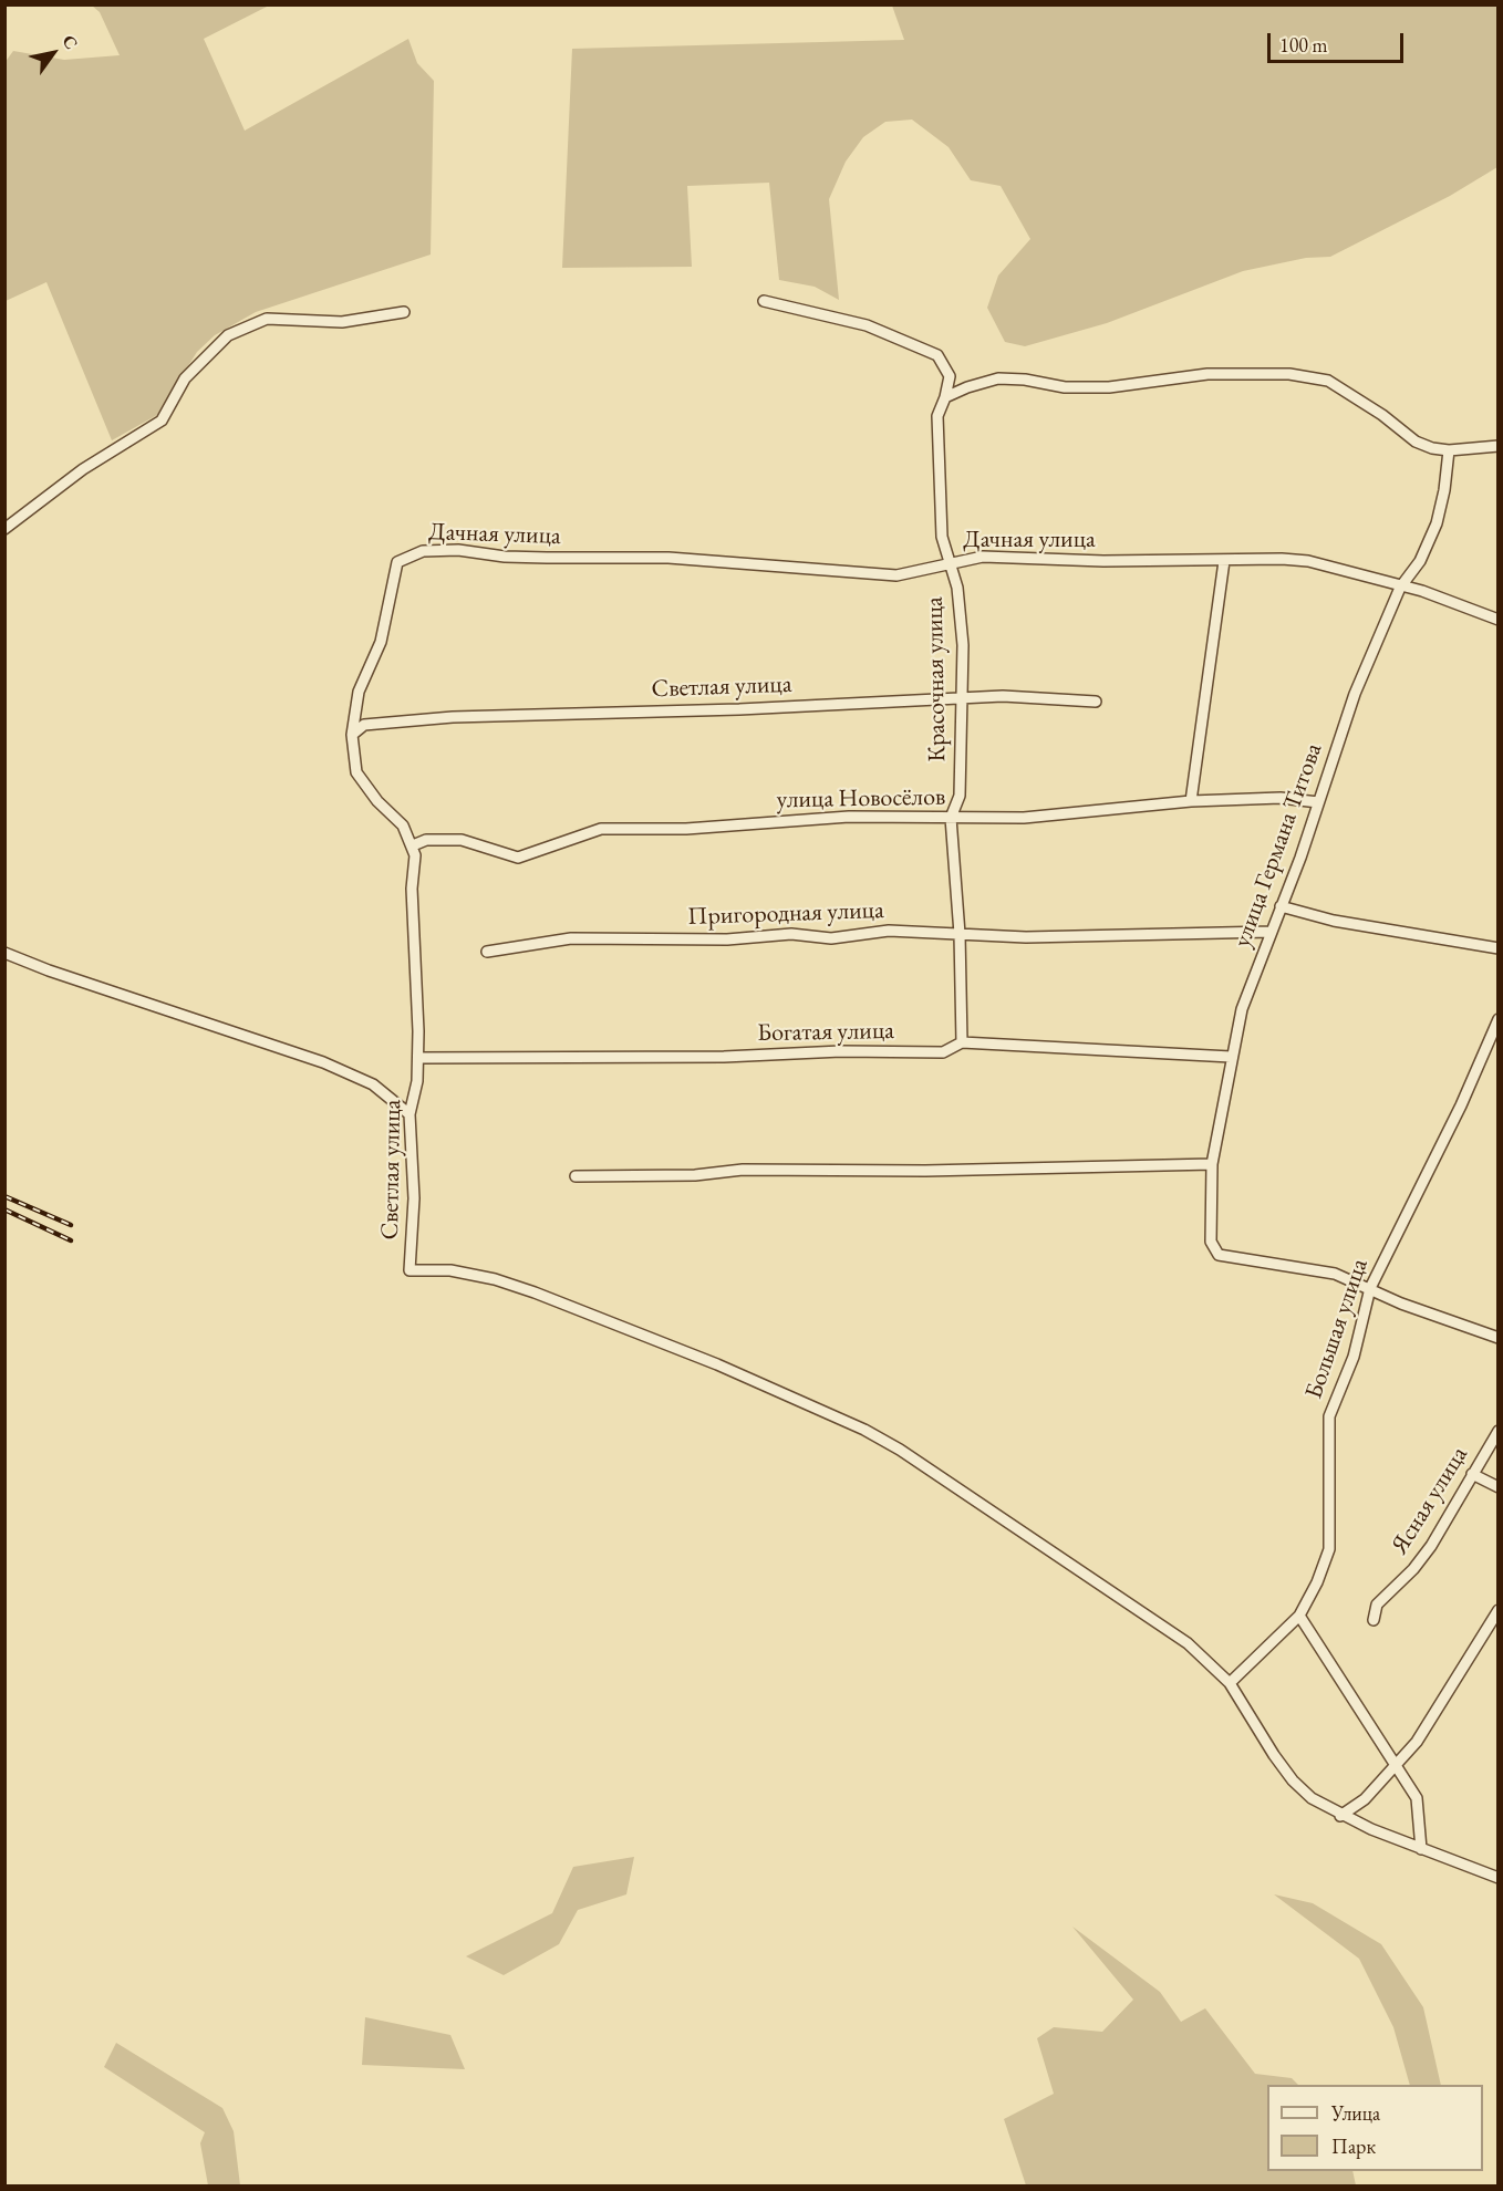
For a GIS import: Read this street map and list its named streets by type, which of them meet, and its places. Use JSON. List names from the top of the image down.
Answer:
{
  "streets": {
    "street": [
      "Дачная улица",
      "Красочная улица",
      "Светлая улица",
      "улица Новосёлов",
      "улица Германа Титова",
      "Пригородная улица",
      "Богатая улица",
      "Большая улица",
      "Ясная улица"
    ]
  },
  "crossings": [
    ["Дачная улица", "Красочная улица"],
    ["Дачная улица", "Светлая улица"],
    ["Дачная улица", "улица Германа Титова"],
    ["Красочная улица", "Светлая улица"],
    ["Красочная улица", "улица Новосёлов"],
    ["Красочная улица", "Пригородная улица"],
    ["Красочная улица", "Богатая улица"],
    ["Светлая улица", "улица Новосёлов"],
    ["Светлая улица", "Богатая улица"],
    ["Светлая улица", "Большая улица"],
    ["улица Новосёлов", "улица Германа Титова"],
    ["улица Германа Титова", "Пригородная улица"],
    ["улица Германа Титова", "Богатая улица"],
    ["улица Германа Титова", "Большая улица"]
  ],
  "legend": ["Улица", "Парк"],
  "scale_bar": "100 m",
  "north": "top right"
}
